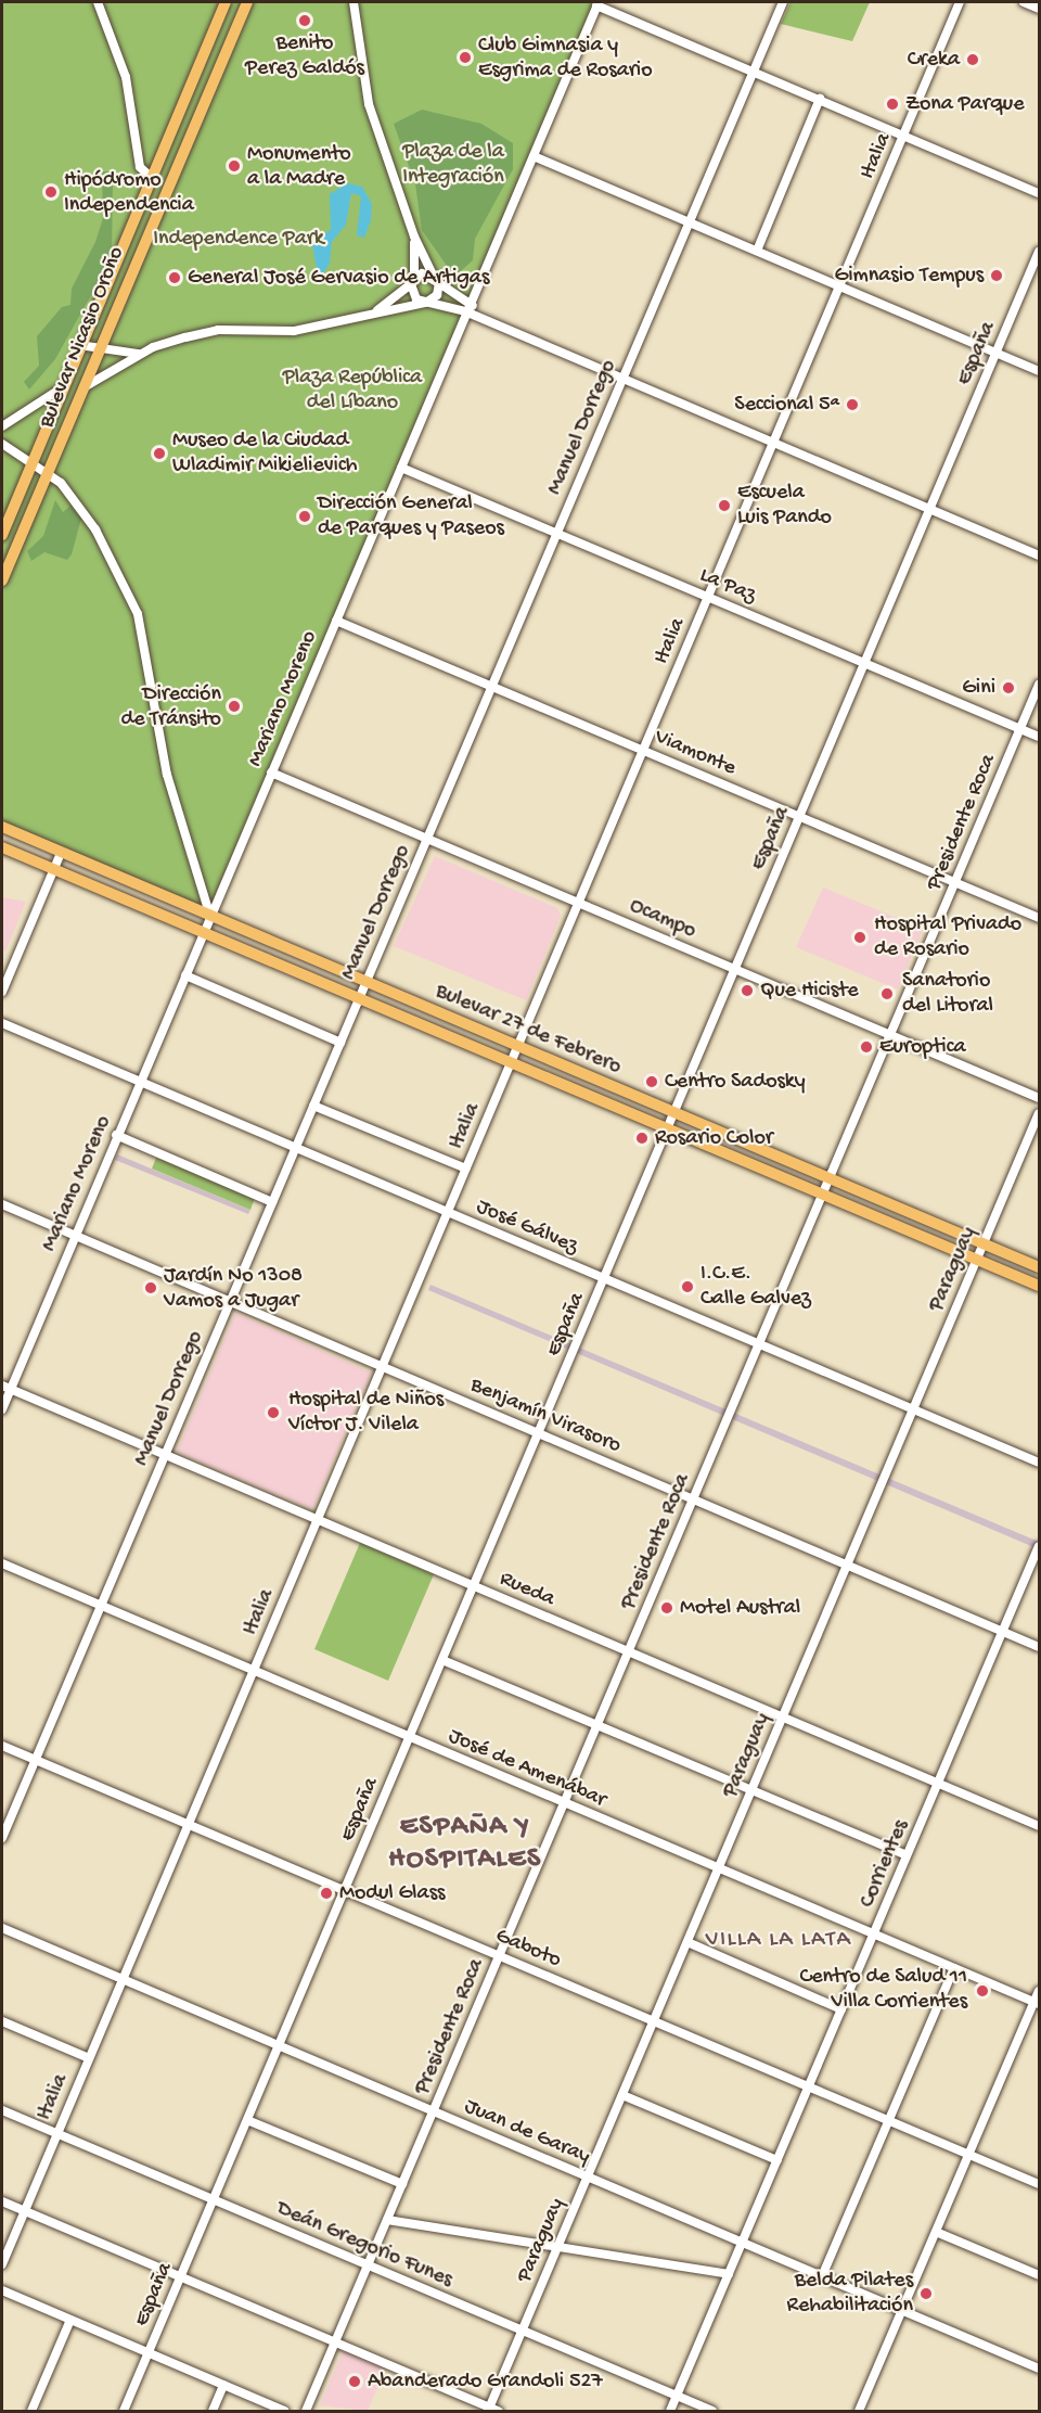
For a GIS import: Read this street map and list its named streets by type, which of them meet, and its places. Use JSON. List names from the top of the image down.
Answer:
{
  "streets": {
    "main road": ["Bulevar Nicasio Oroño", "Bulevar 27 de Febrero"],
    "street": [
      "Italia",
      "España",
      "Manuel Dorrego",
      "La Paz",
      "Mariano Moreno",
      "Viamonte",
      "Presidente Roca",
      "Ocampo",
      "José Gálvez",
      "Paraguay",
      "Benjamín Virasoro",
      "Rueda",
      "José de Amenábar",
      "Corrientes",
      "Gaboto",
      "Juan de Garay",
      "Deán Gregorio Funes"
    ]
  },
  "crossings": [
    ["Italia", "La Paz"],
    ["Italia", "Viamonte"],
    ["Italia", "Ocampo"],
    ["Italia", "Bulevar 27 de Febrero"],
    ["Italia", "José Gálvez"],
    ["Italia", "Benjamín Virasoro"],
    ["Italia", "Rueda"],
    ["Italia", "José de Amenábar"],
    ["Italia", "Gaboto"],
    ["Italia", "Juan de Garay"],
    ["Italia", "Deán Gregorio Funes"],
    ["España", "La Paz"],
    ["España", "Viamonte"],
    ["España", "Ocampo"],
    ["España", "Bulevar 27 de Febrero"],
    ["España", "José Gálvez"],
    ["España", "Benjamín Virasoro"],
    ["España", "Rueda"],
    ["España", "José de Amenábar"],
    ["España", "Gaboto"],
    ["España", "Juan de Garay"],
    ["España", "Deán Gregorio Funes"],
    ["Manuel Dorrego", "La Paz"],
    ["Manuel Dorrego", "Viamonte"],
    ["Manuel Dorrego", "Ocampo"],
    ["Manuel Dorrego", "Bulevar 27 de Febrero"],
    ["Manuel Dorrego", "José Gálvez"],
    ["Manuel Dorrego", "Benjamín Virasoro"],
    ["Manuel Dorrego", "Rueda"],
    ["Manuel Dorrego", "José de Amenábar"],
    ["Manuel Dorrego", "Gaboto"],
    ["La Paz", "Mariano Moreno"],
    ["La Paz", "Presidente Roca"],
    ["Mariano Moreno", "Viamonte"],
    ["Mariano Moreno", "Ocampo"],
    ["Mariano Moreno", "Bulevar 27 de Febrero"],
    ["Mariano Moreno", "José Gálvez"],
    ["Mariano Moreno", "Benjamín Virasoro"],
    ["Mariano Moreno", "Rueda"],
    ["Viamonte", "Presidente Roca"],
    ["Presidente Roca", "Ocampo"],
    ["Presidente Roca", "Bulevar 27 de Febrero"],
    ["Presidente Roca", "José Gálvez"],
    ["Presidente Roca", "Benjamín Virasoro"],
    ["Presidente Roca", "Rueda"],
    ["Presidente Roca", "José de Amenábar"],
    ["Presidente Roca", "Gaboto"],
    ["Presidente Roca", "Juan de Garay"],
    ["Presidente Roca", "Deán Gregorio Funes"],
    ["Bulevar 27 de Febrero", "Paraguay"],
    ["José Gálvez", "Paraguay"],
    ["Paraguay", "Benjamín Virasoro"],
    ["Paraguay", "Rueda"],
    ["Paraguay", "José de Amenábar"],
    ["Paraguay", "Gaboto"],
    ["Paraguay", "Juan de Garay"],
    ["Paraguay", "Deán Gregorio Funes"],
    ["Benjamín Virasoro", "Corrientes"],
    ["Rueda", "Corrientes"],
    ["José de Amenábar", "Corrientes"],
    ["Corrientes", "Gaboto"],
    ["Corrientes", "Juan de Garay"],
    ["Corrientes", "Deán Gregorio Funes"]
  ],
  "districts": ["ESPAÑA Y HOSPITALES", "VILLA LA LATA"],
  "parks": ["Plaza de la Integración", "Independence Park", "Plaza República del Líbano"],
  "places": [
    "Benito Perez Galdós",
    "Club Gimnasia y Esgrima de Rosario",
    "Creka",
    "Zona Parque",
    "Monumento a la Madre",
    "Hipódromo Independencia",
    "Gimnasio Tempus",
    "General José Gervasio de Artigas",
    "Seccional 5ª",
    "Museo de la Ciudad Wladimir Mikielievich",
    "Escuela Luis Pando",
    "Dirección General de Parques y Paseos",
    "Gini",
    "Dirección de Tránsito",
    "Hospital Privado de Rosario",
    "Que Hiciste",
    "Sanatorio del Litoral",
    "Europtica",
    "Centro Sadosky",
    "Rosario Color",
    "I.C.E. Calle Galvez",
    "Jardín No 1308 Vamos a Jugar",
    "Hospital de Niños Víctor J. Vilela",
    "Motel Austral",
    "Modul Glass",
    "Centro de Salud 11 Villa Corrientes",
    "Belda Pilates Rehabilitación",
    "Abanderado Grandoli 527"
  ]
}
